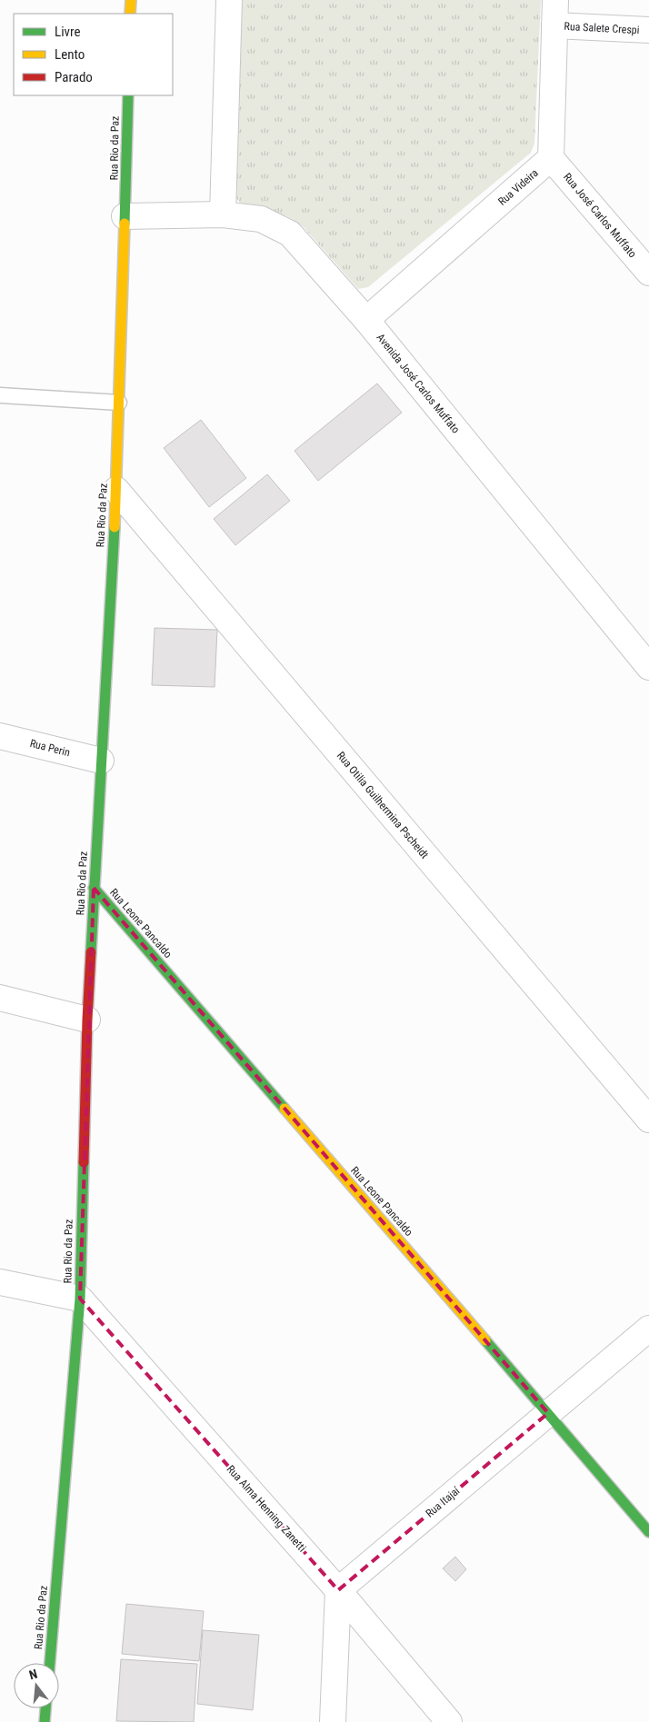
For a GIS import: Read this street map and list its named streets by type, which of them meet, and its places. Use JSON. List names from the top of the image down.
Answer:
{
  "streets": {
    "main road": ["Rua Rio da Paz", "Rua Leone Pancaldo"],
    "street": [
      "Rua Salete Crespi",
      "Rua Videira",
      "Rua José Carlos Muffato",
      "Avenida José Carlos Muffato",
      "Rua Perin",
      "Rua Otilia Guilhermina Pscheidt",
      "Rua Itajaí",
      "Rua Alma Henning Zanetti"
    ]
  },
  "crossings": [
    ["Rua Rio da Paz", "Avenida José Carlos Muffato"],
    ["Rua Rio da Paz", "Rua Perin"],
    ["Rua Rio da Paz", "Rua Otilia Guilhermina Pscheidt"],
    ["Rua Rio da Paz", "Rua Leone Pancaldo"],
    ["Rua Rio da Paz", "Rua Alma Henning Zanetti"],
    ["Rua Videira", "Rua José Carlos Muffato"],
    ["Rua Videira", "Avenida José Carlos Muffato"],
    ["Rua Leone Pancaldo", "Rua Itajaí"],
    ["Rua Itajaí", "Rua Alma Henning Zanetti"]
  ],
  "legend": ["Livre", "Lento", "Parado"],
  "north": "top"
}
